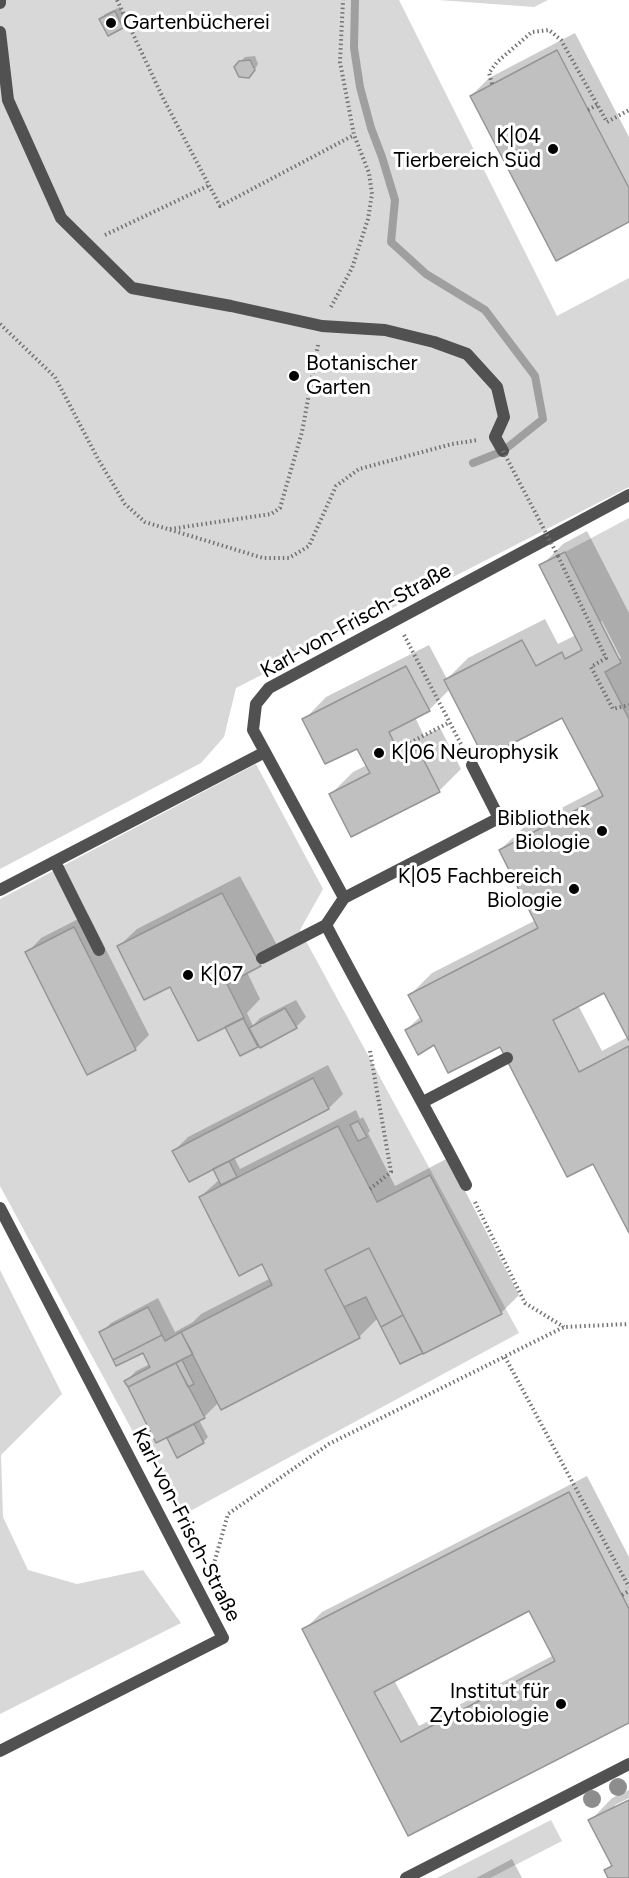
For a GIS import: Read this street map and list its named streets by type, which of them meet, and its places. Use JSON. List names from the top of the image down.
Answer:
{
  "streets": {
    "lane": ["Karl-von-Frisch-Straße"]
  },
  "places": [
    "Gartenbücherei",
    "K|04 Tierbereich Süd",
    "Botanischer Garten",
    "K|06 Neurophysik",
    "Bibliothek Biologie",
    "K|05 Fachbereich Biologie",
    "K|07",
    "Institut für Zytobiologie"
  ]
}
